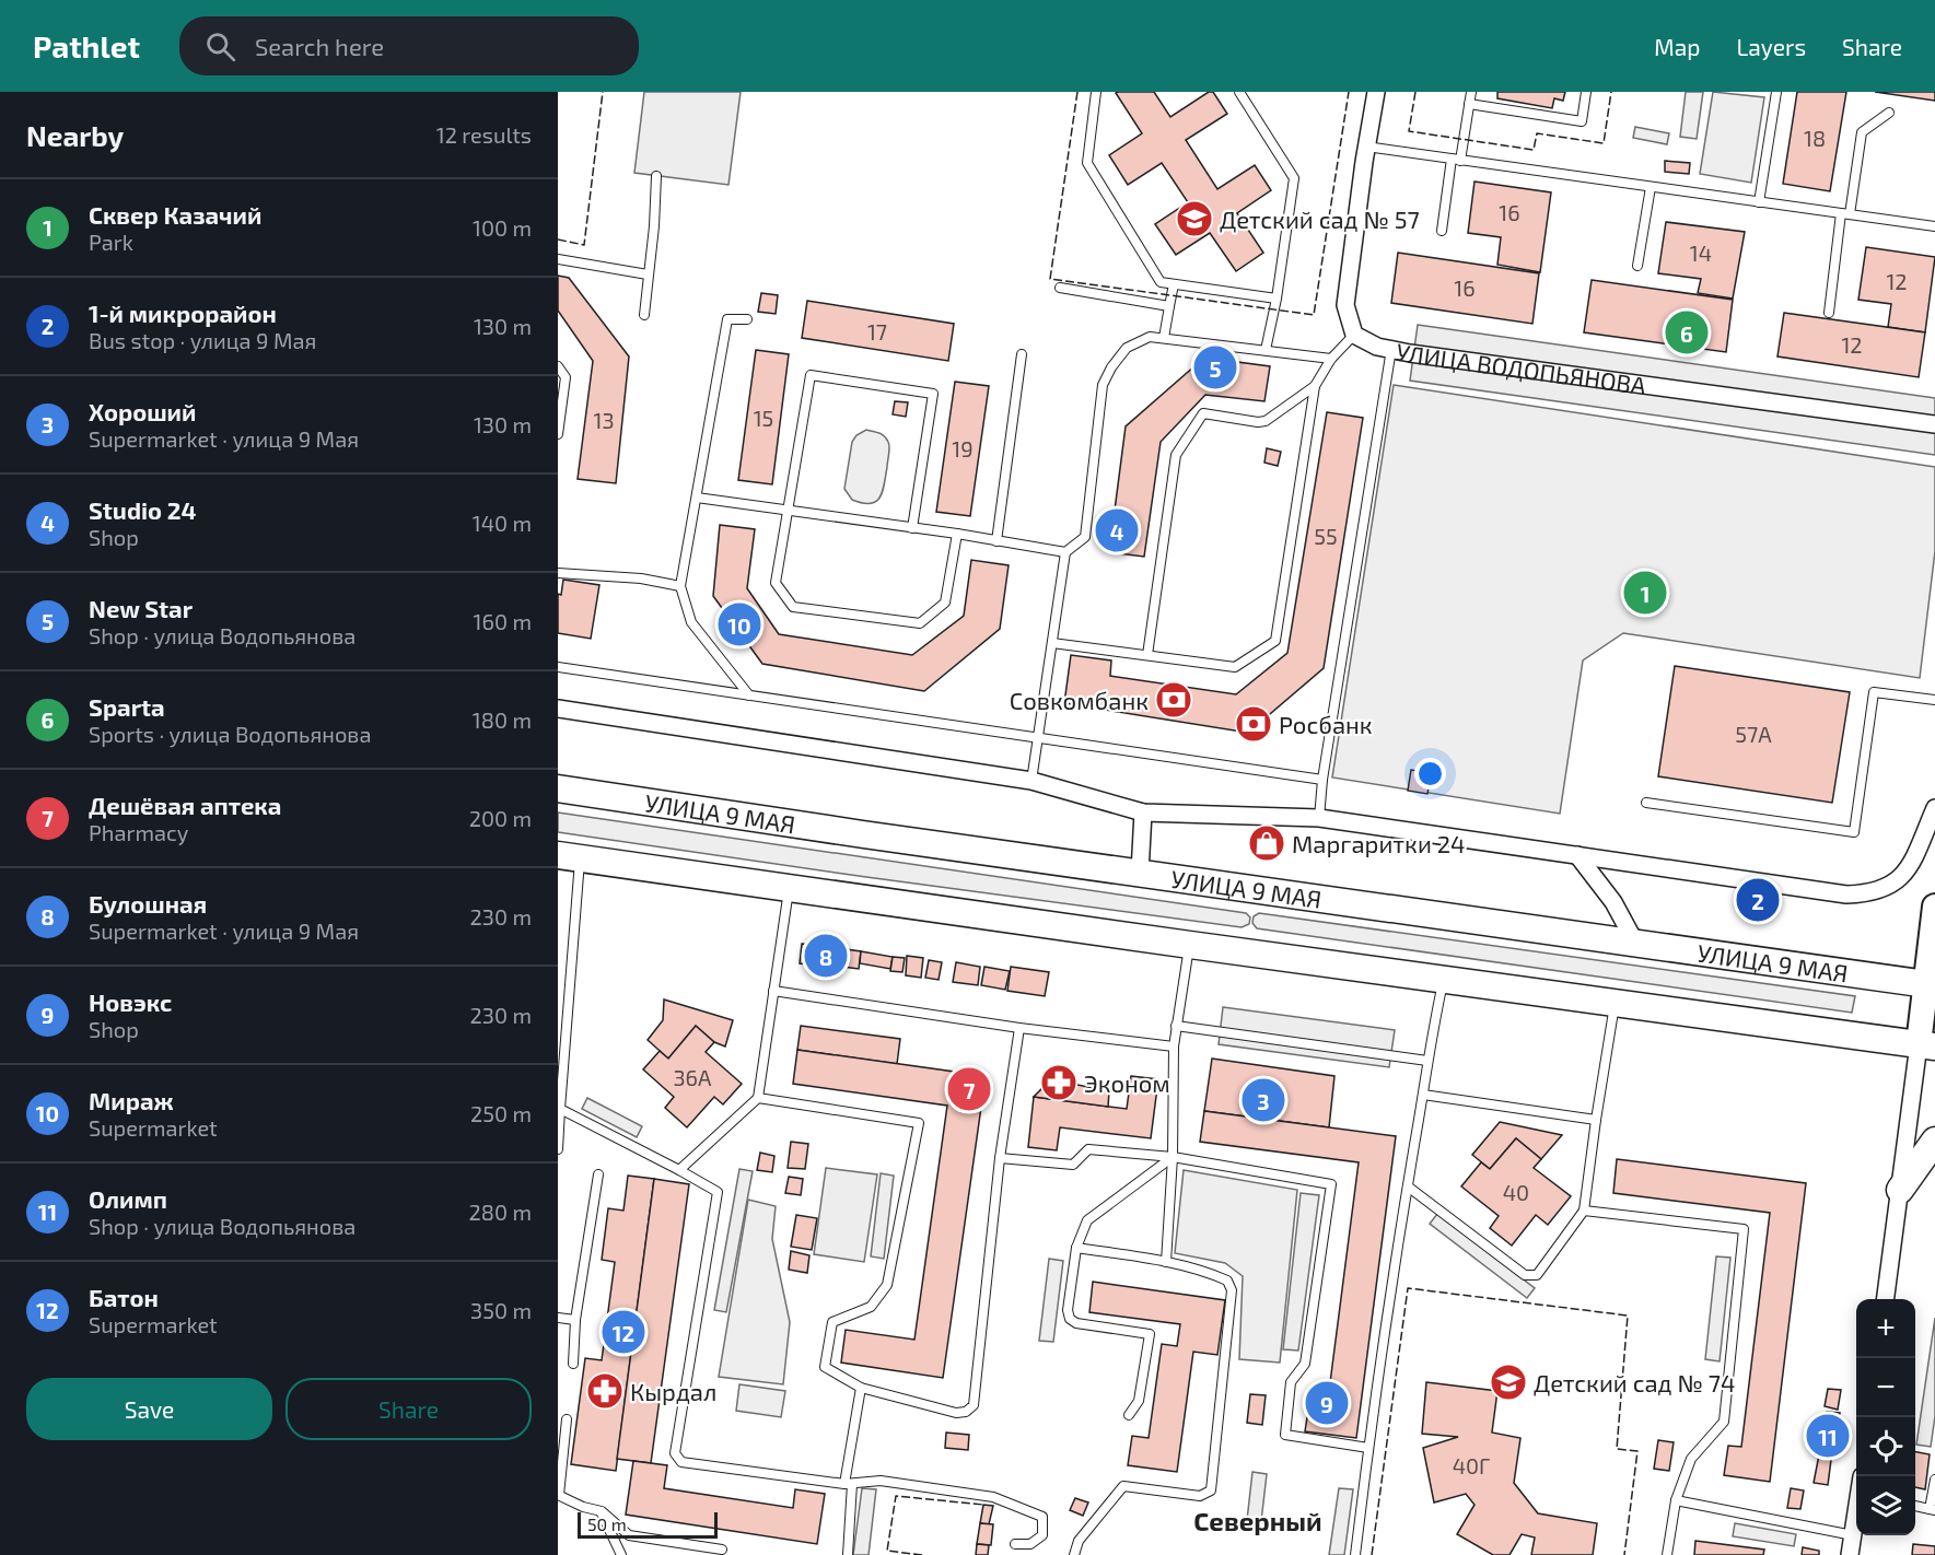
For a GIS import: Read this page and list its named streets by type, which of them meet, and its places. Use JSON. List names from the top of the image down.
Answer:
{
  "streets": {
    "main road": ["УЛИЦА 9 МАЯ"],
    "street": ["УЛИЦА ВОДОПЬЯНОВА"]
  },
  "districts": ["Северный"],
  "places": {
    "school or university": ["Детский сад № 57", "Детский сад № 74"],
    "bank": ["Совкомбанк", "Росбанк"],
    "shop": ["Маргаритки 24"],
    "pharmacy": ["Эконом", "Кырдал"]
  },
  "house_numbers": [
    "18",
    "16",
    "14",
    "12",
    "16",
    "17",
    "12",
    "15",
    "13",
    "19",
    "55",
    "57А",
    "36А",
    "40",
    "40Г"
  ],
  "scale_bar": "50 m",
  "page": {
    "header": "Pathlet",
    "search": "Search here",
    "nav": ["Map", "Layers", "Share"],
    "heading": ["Nearby", "12 results"],
    "list": [
      {
        "mark": "1",
        "name": "Сквер Казачий",
        "note": "Park",
        "value": "100 m"
      },
      {
        "mark": "2",
        "name": "1-й микрорайон",
        "note": "Bus stop · улица 9 Мая",
        "value": "130 m"
      },
      {
        "mark": "3",
        "name": "Хороший",
        "note": "Supermarket · улица 9 Мая",
        "value": "130 m"
      },
      {
        "mark": "4",
        "name": "Studio 24",
        "note": "Shop",
        "value": "140 m"
      },
      {
        "mark": "5",
        "name": "New Star",
        "note": "Shop · улица Водопьянова",
        "value": "160 m"
      },
      {
        "mark": "6",
        "name": "Sparta",
        "note": "Sports · улица Водопьянова",
        "value": "180 m"
      },
      {
        "mark": "7",
        "name": "Дешёвая аптека",
        "note": "Pharmacy",
        "value": "200 m"
      },
      {
        "mark": "8",
        "name": "Булошная",
        "note": "Supermarket · улица 9 Мая",
        "value": "230 m"
      },
      {
        "mark": "9",
        "name": "Новэкс",
        "note": "Shop",
        "value": "230 m"
      },
      {
        "mark": "10",
        "name": "Мираж",
        "note": "Supermarket",
        "value": "250 m"
      },
      {
        "mark": "11",
        "name": "Олимп",
        "note": "Shop · улица Водопьянова",
        "value": "280 m"
      },
      {
        "mark": "12",
        "name": "Батон",
        "note": "Supermarket",
        "value": "350 m"
      }
    ],
    "pins": [
      "6",
      "5",
      "4",
      "1",
      "10",
      "2",
      "8",
      "7",
      "3",
      "12",
      "9",
      "11"
    ],
    "map_buttons": ["+", "−"],
    "buttons": ["Save", "Share"],
    "scale": "50 m"
  }
}
